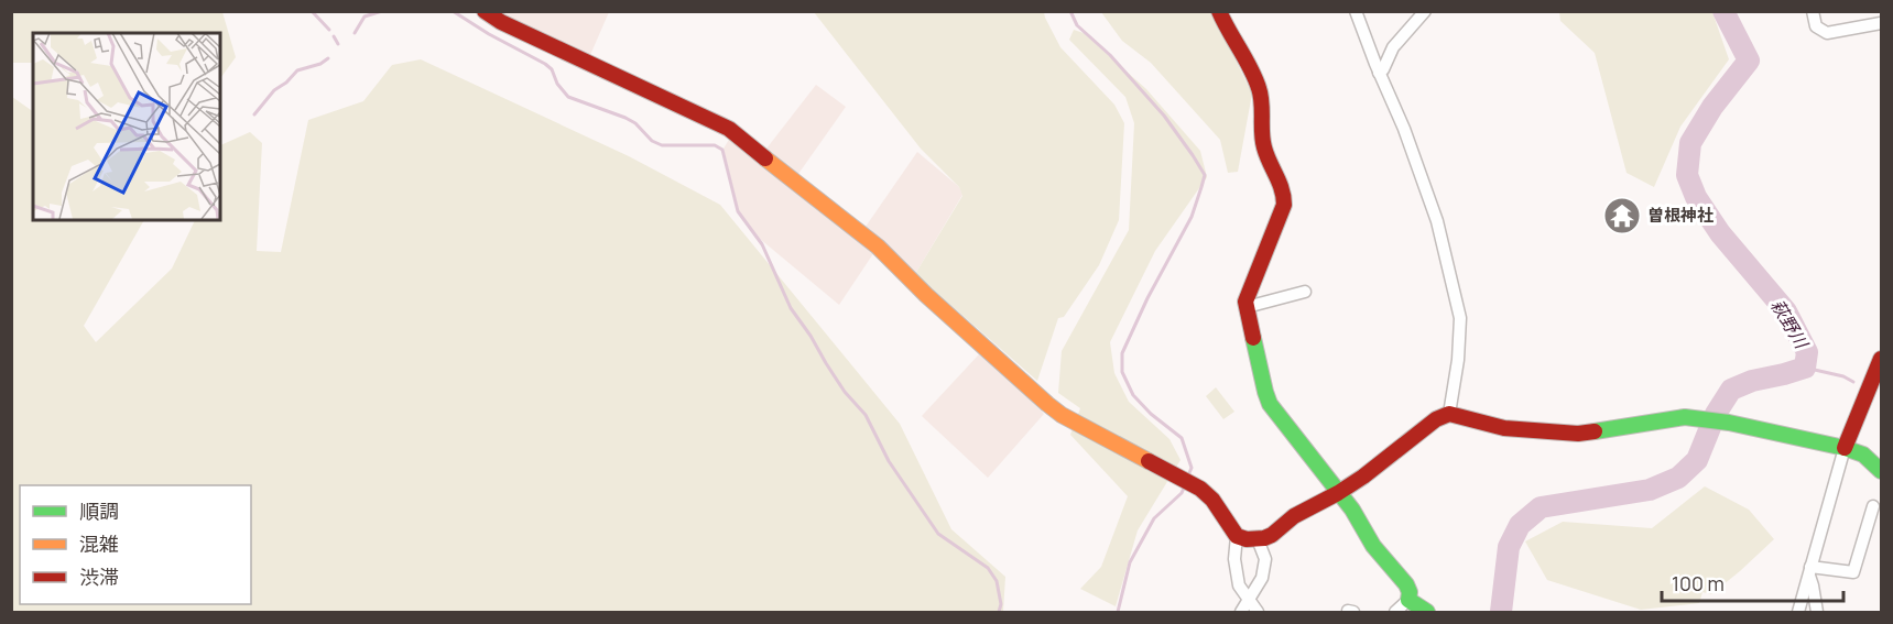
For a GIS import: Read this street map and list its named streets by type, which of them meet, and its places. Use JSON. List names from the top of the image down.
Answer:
{
  "water": ["萩野川"],
  "places": {
    "temple": ["曽根神社"]
  },
  "legend": ["順調", "混雑", "渋滞"],
  "scale_bar": "100 m"
}
